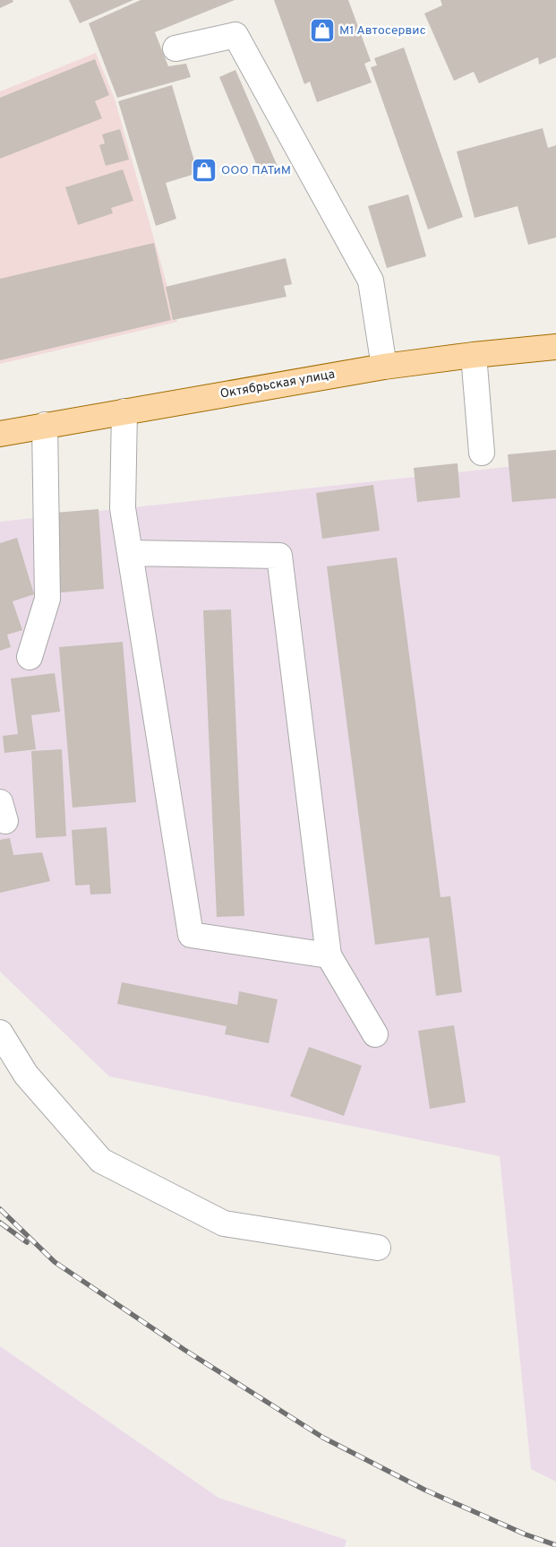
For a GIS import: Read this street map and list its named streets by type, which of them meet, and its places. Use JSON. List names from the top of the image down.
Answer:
{
  "streets": {
    "main road": ["Октябрьская улица"]
  },
  "places": {
    "shop": ["М1 Автосервис", "ООО ПАТиМ"]
  }
}
